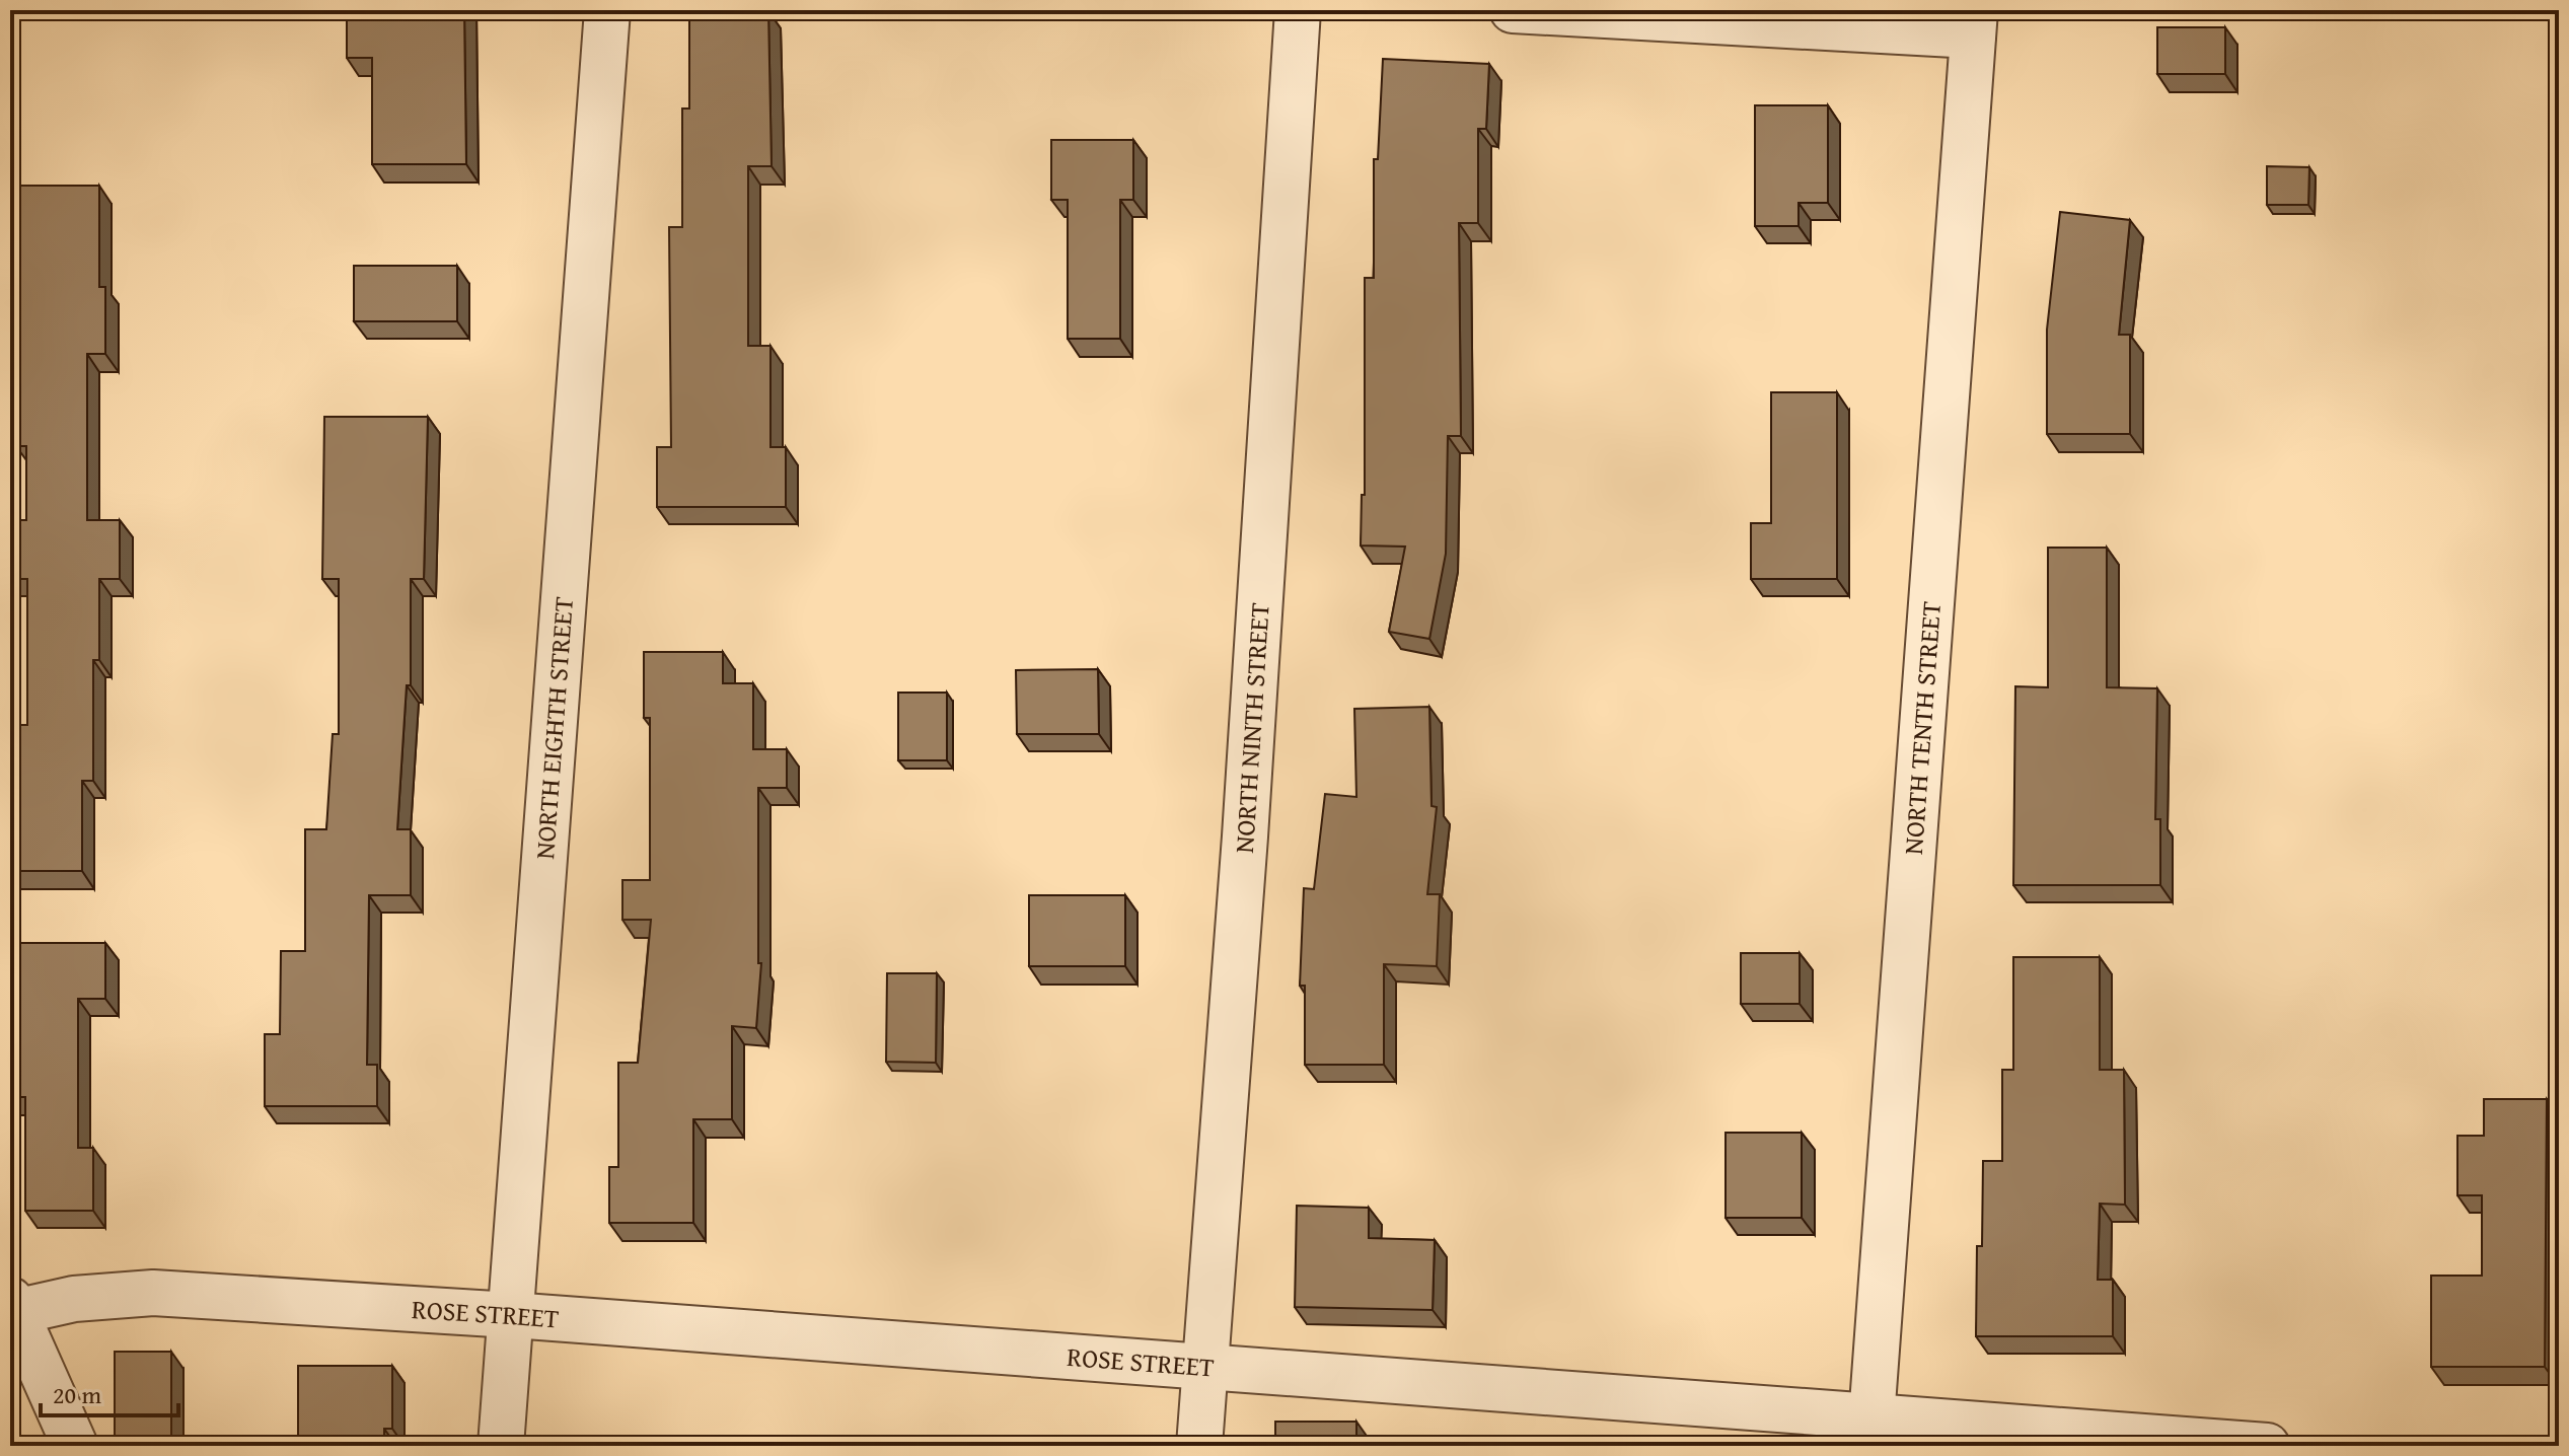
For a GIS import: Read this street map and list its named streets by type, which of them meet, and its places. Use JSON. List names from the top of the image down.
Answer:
{
  "streets": {
    "street": [
      "NORTH EIGHTH STREET",
      "NORTH NINTH STREET",
      "NORTH TENTH STREET",
      "ROSE STREET"
    ]
  },
  "crossings": [
    ["NORTH EIGHTH STREET", "ROSE STREET"],
    ["NORTH NINTH STREET", "ROSE STREET"],
    ["NORTH TENTH STREET", "ROSE STREET"]
  ],
  "scale_bar": "20 m"
}
